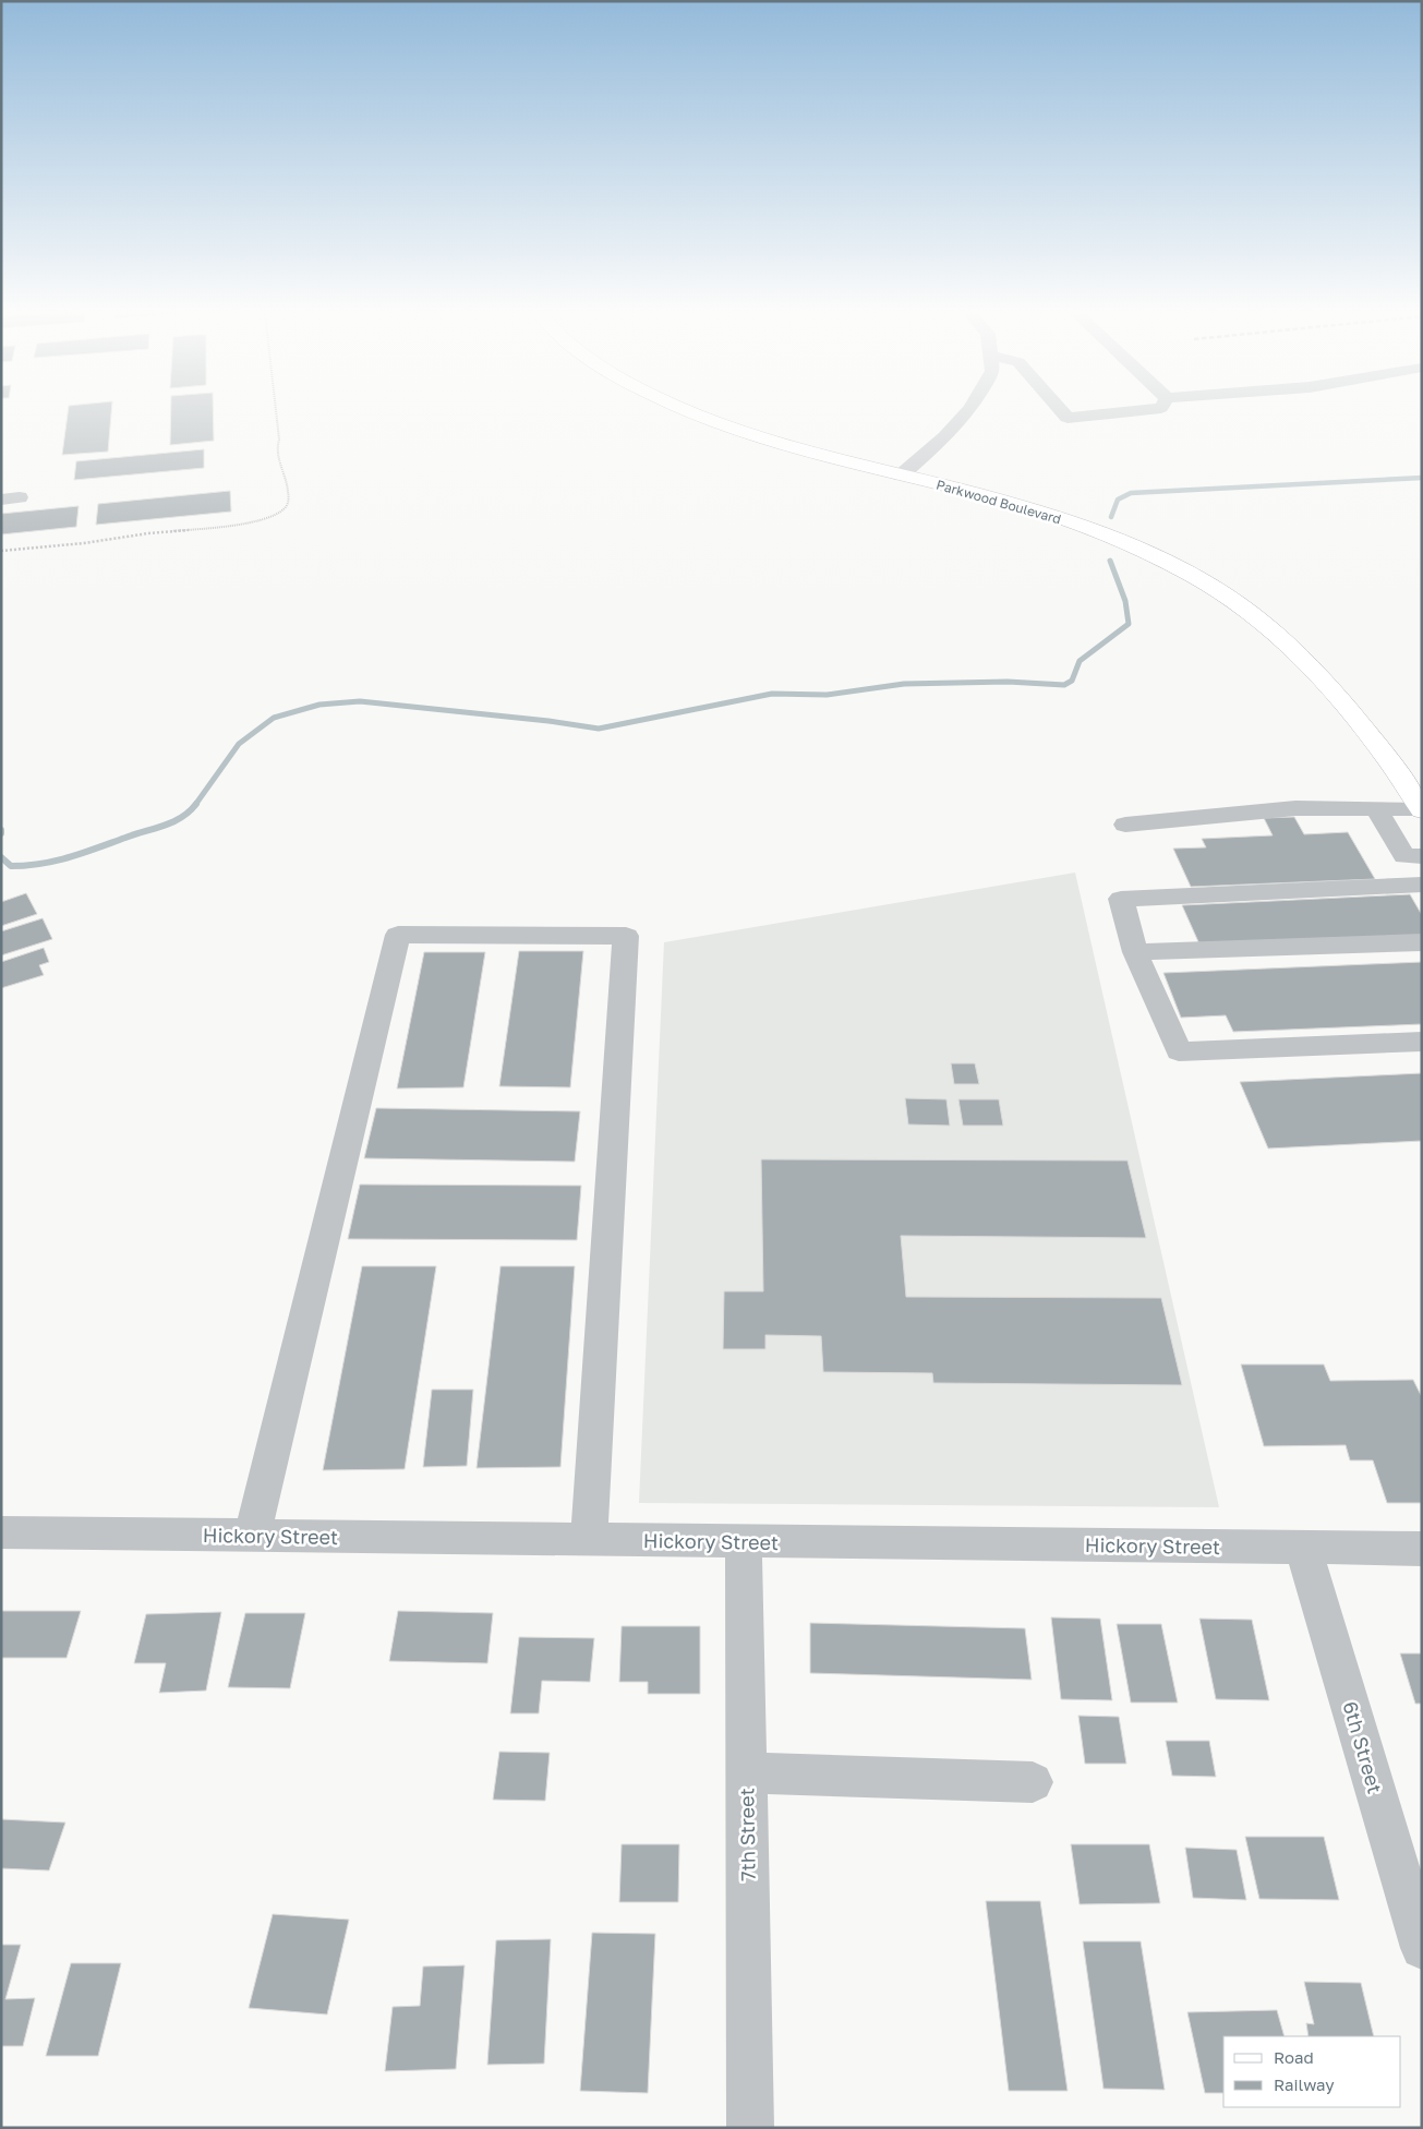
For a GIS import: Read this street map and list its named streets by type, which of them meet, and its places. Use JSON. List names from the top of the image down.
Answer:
{
  "streets": {
    "main road": ["Parkwood Boulevard"],
    "street": ["Hickory Street", "6th Street", "7th Street"]
  },
  "crossings": [
    ["Hickory Street", "6th Street"],
    ["Hickory Street", "7th Street"]
  ],
  "legend": ["Road", "Railway"]
}
